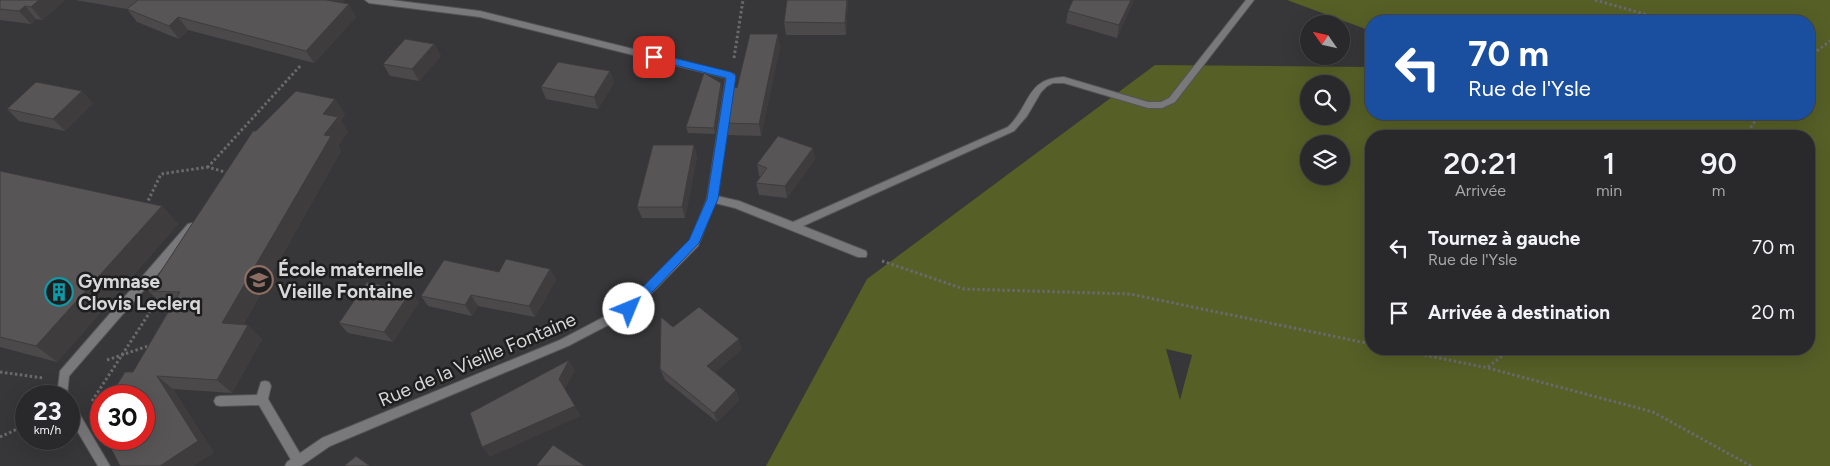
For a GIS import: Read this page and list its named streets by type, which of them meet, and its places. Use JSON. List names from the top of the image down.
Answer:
{
  "streets": {
    "street": ["Rue de la Vieille Fontaine"]
  },
  "places": {
    "school or university": ["École maternelle Vieille Fontaine"],
    "building": ["Gymnase Clovis Leclerq"]
  },
  "north": "top left",
  "page": {
    "turn": ["70 m", "Rue de l'Ysle"],
    "eta": [
      "20:21",
      "Arrivée",
      "1",
      "min",
      "90",
      "m"
    ],
    "list": [
      {
        "name": "Tournez à gauche",
        "note": "Rue de l'Ysle",
        "value": "70 m"
      },
      {
        "name": "Arrivée à destination",
        "value": "20 m"
      }
    ],
    "speed": "23 km/h",
    "limit": "30"
  }
}
